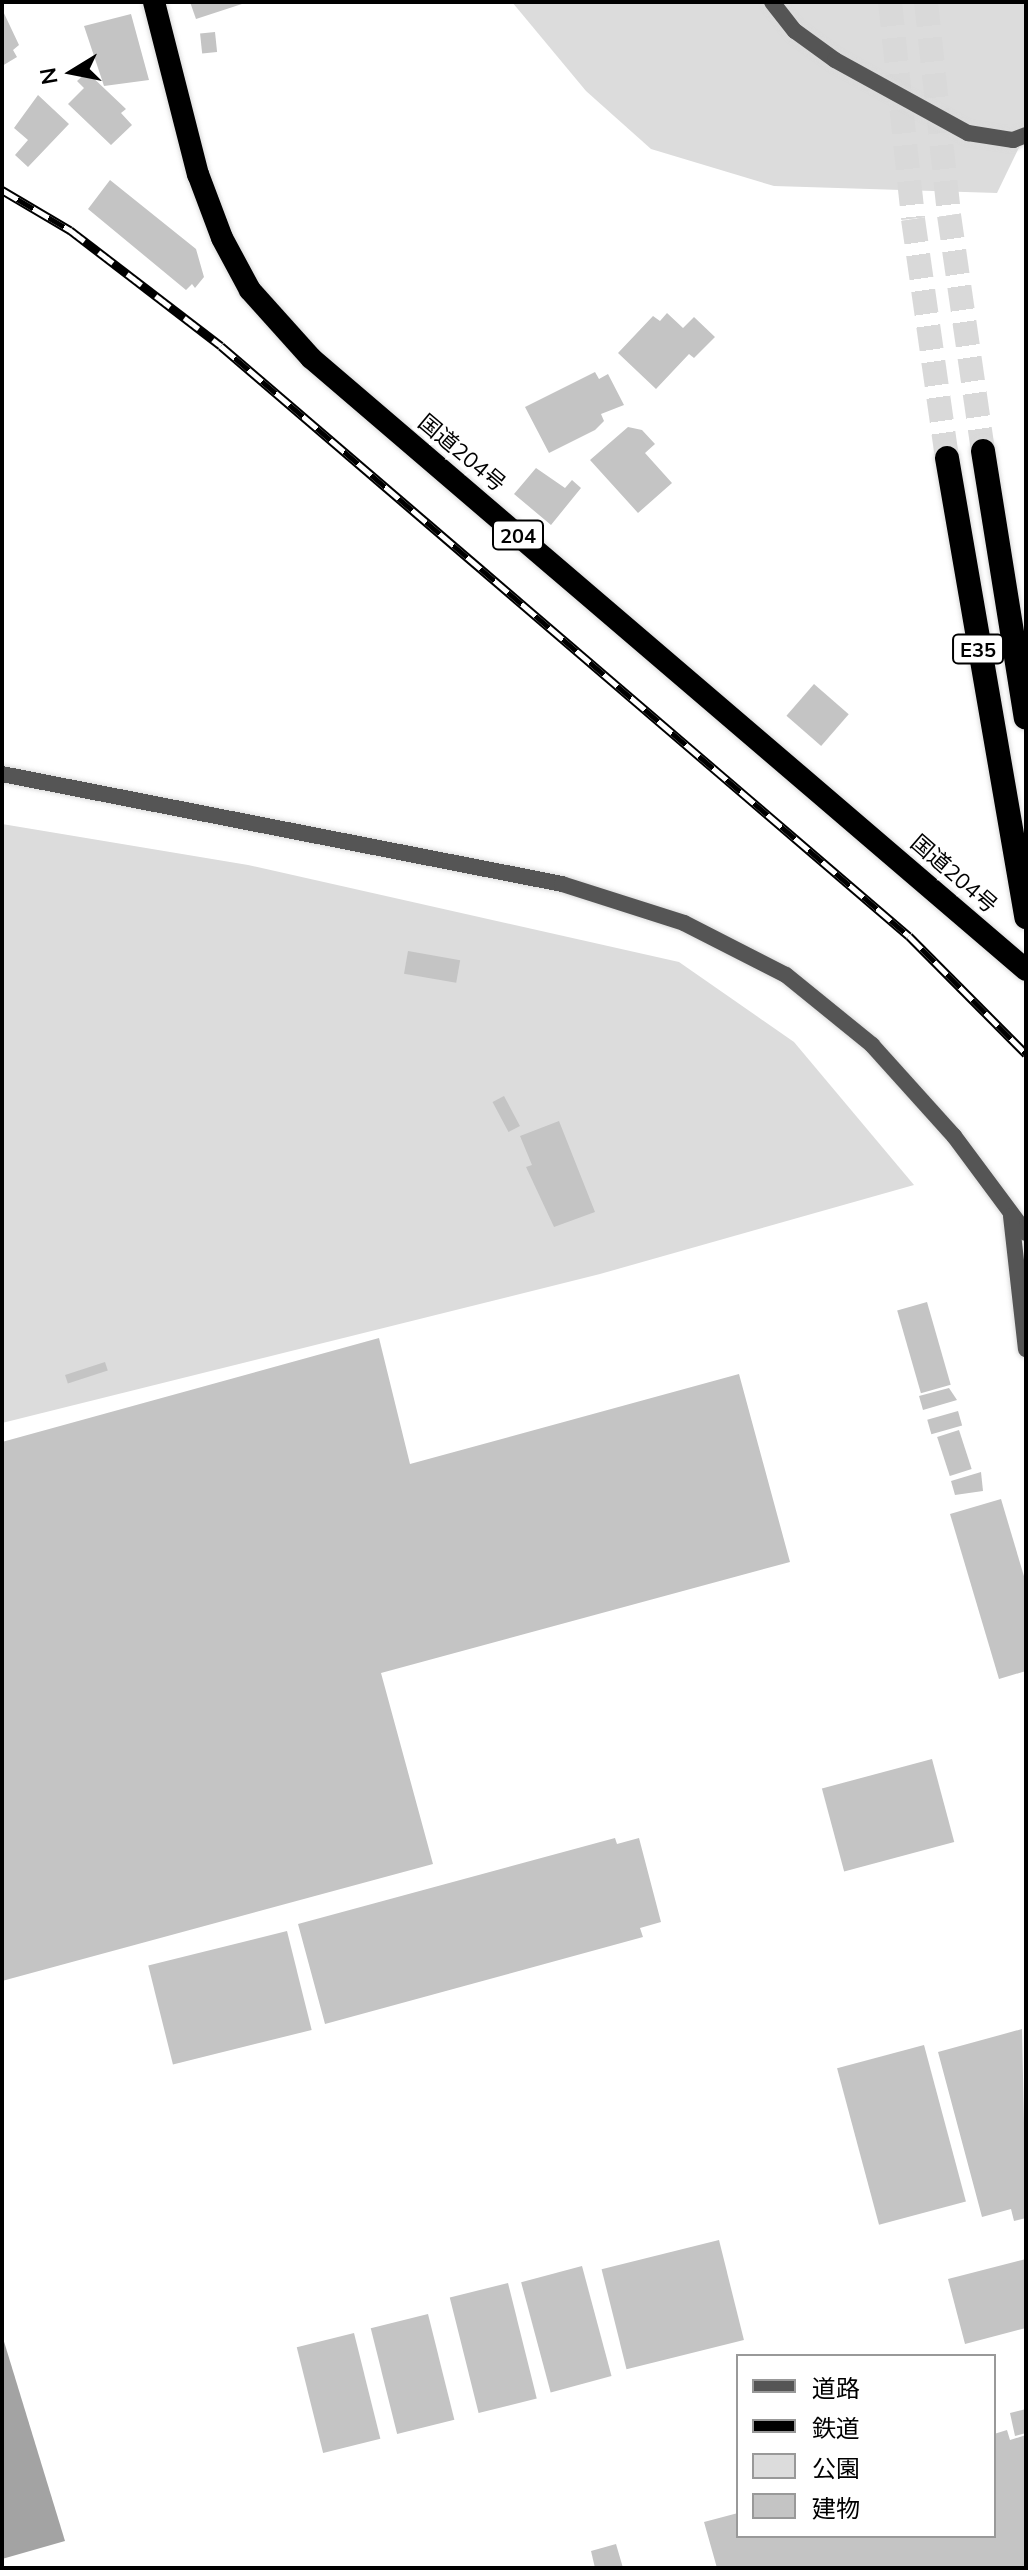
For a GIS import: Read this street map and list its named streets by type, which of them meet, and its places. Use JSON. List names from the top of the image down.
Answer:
{
  "streets": {
    "highway": ["国道204号", "204", "E35"]
  },
  "legend": [
    "道路",
    "鉄道",
    "公園",
    "建物"
  ],
  "north": "left"
}
